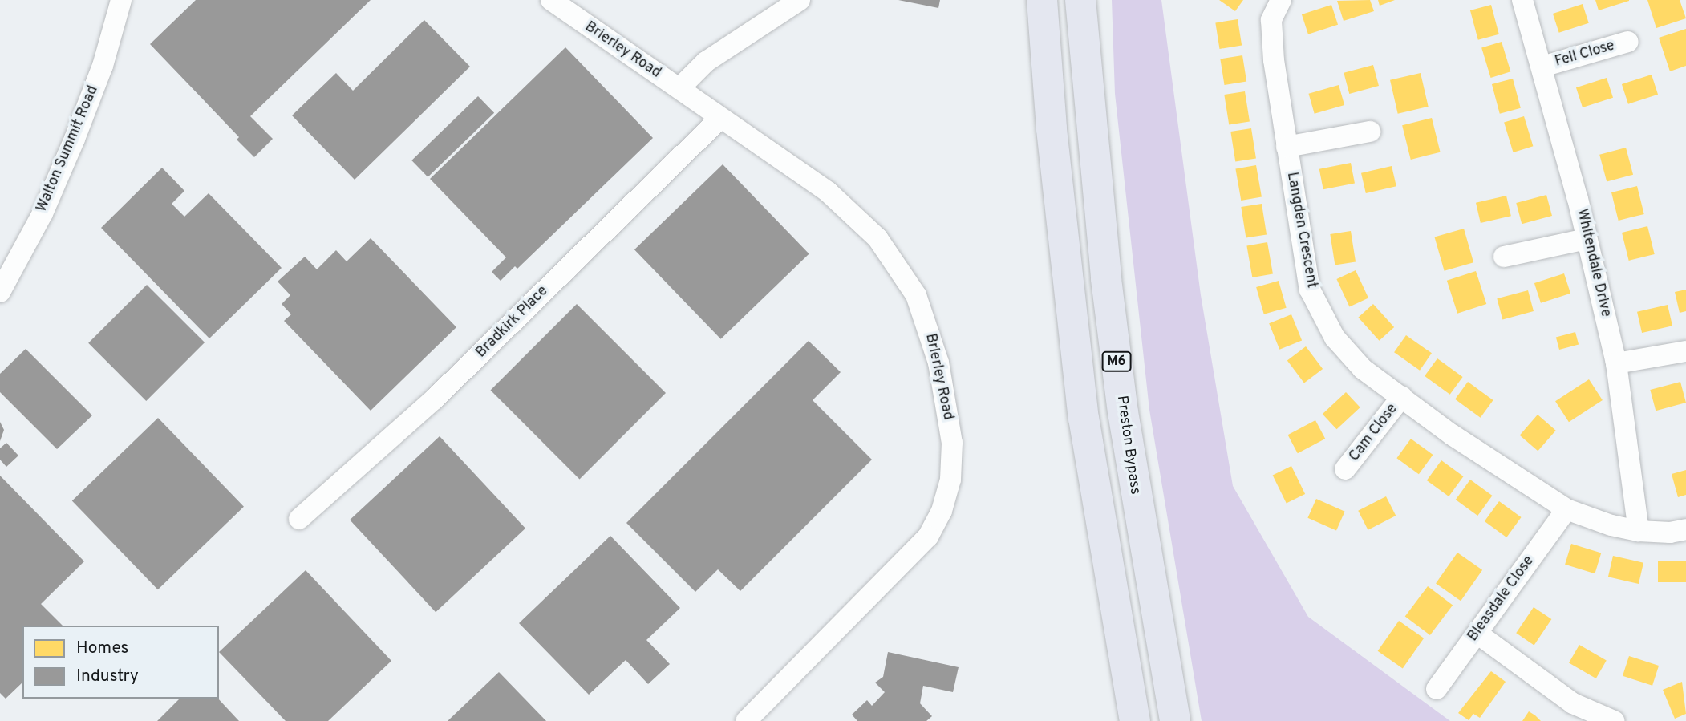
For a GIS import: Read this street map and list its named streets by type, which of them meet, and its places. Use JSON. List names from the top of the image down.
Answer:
{
  "streets": {
    "highway": ["M6", "Preston Bypass"],
    "street": [
      "Brierley Road",
      "Fell Close",
      "Walton Summit Road",
      "Langden Crescent",
      "Whitendale Drive",
      "Bradkirk Place",
      "Cam Close",
      "Bleasdale Close"
    ]
  },
  "crossings": [
    ["Brierley Road", "Bradkirk Place"],
    ["Fell Close", "Whitendale Drive"],
    ["Langden Crescent", "Whitendale Drive"],
    ["Langden Crescent", "Cam Close"],
    ["Langden Crescent", "Bleasdale Close"]
  ],
  "legend": ["Homes", "Industry"]
}
